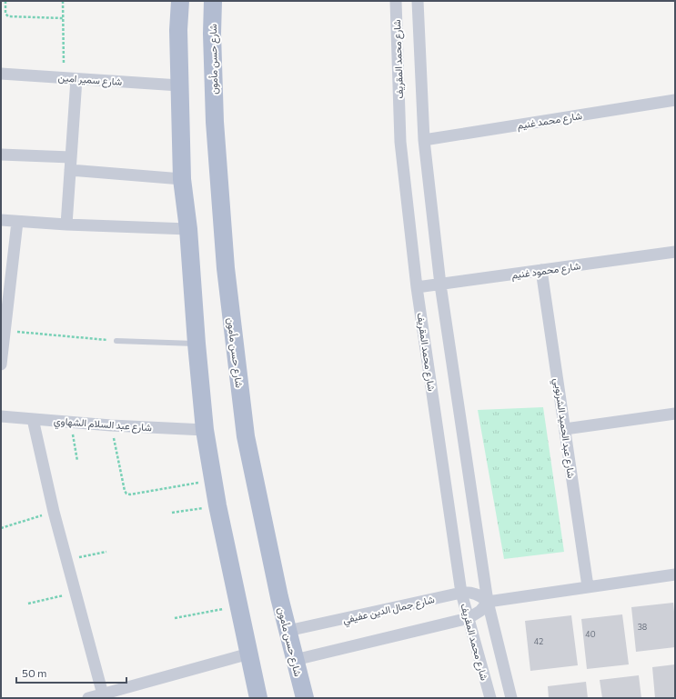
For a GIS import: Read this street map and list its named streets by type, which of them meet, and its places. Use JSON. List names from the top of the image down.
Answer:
{
  "streets": {
    "main road": ["شارع حسن مأمون"],
    "street": [
      "شارع محمد المقريف",
      "شارع سمير امين",
      "شارع محمد غنيم",
      "شارع محمود غنيم",
      "شارع عبد السلام الشهاوي",
      "شارع عبد الحميد الشرنوبي",
      "شارع جمال الدين عفيفي"
    ]
  },
  "crossings": [
    ["شارع حسن مأمون", "شارع جمال الدين عفيفي"],
    ["شارع محمد المقريف", "شارع محمود غنيم"],
    ["شارع محمد المقريف", "شارع جمال الدين عفيفي"],
    ["شارع محمود غنيم", "شارع عبد الحميد الشرنوبي"]
  ],
  "house_numbers": ["38", "40", "42"],
  "scale_bar": "50 m"
}
